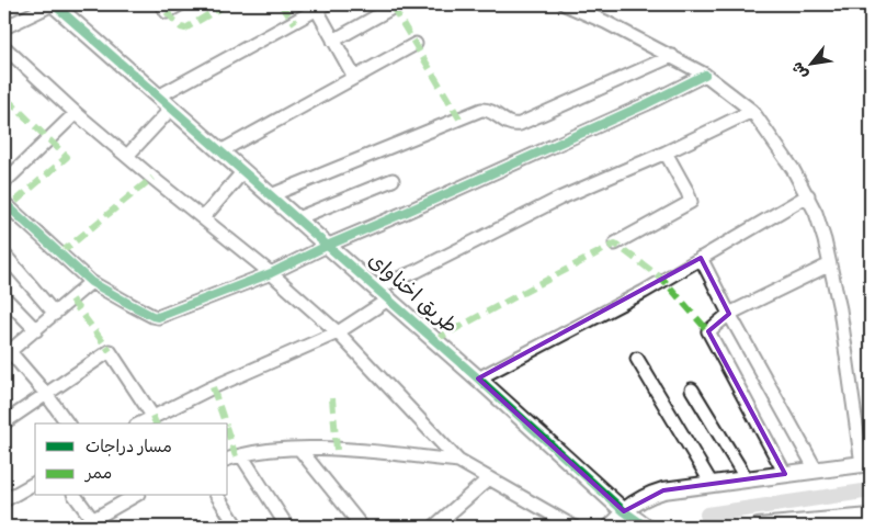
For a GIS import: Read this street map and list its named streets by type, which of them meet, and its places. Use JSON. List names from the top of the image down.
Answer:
{
  "streets": {
    "street": ["طريق اخناواى"]
  },
  "legend": ["مسار دراجات", "ممر"],
  "north": "bottom left"
}
